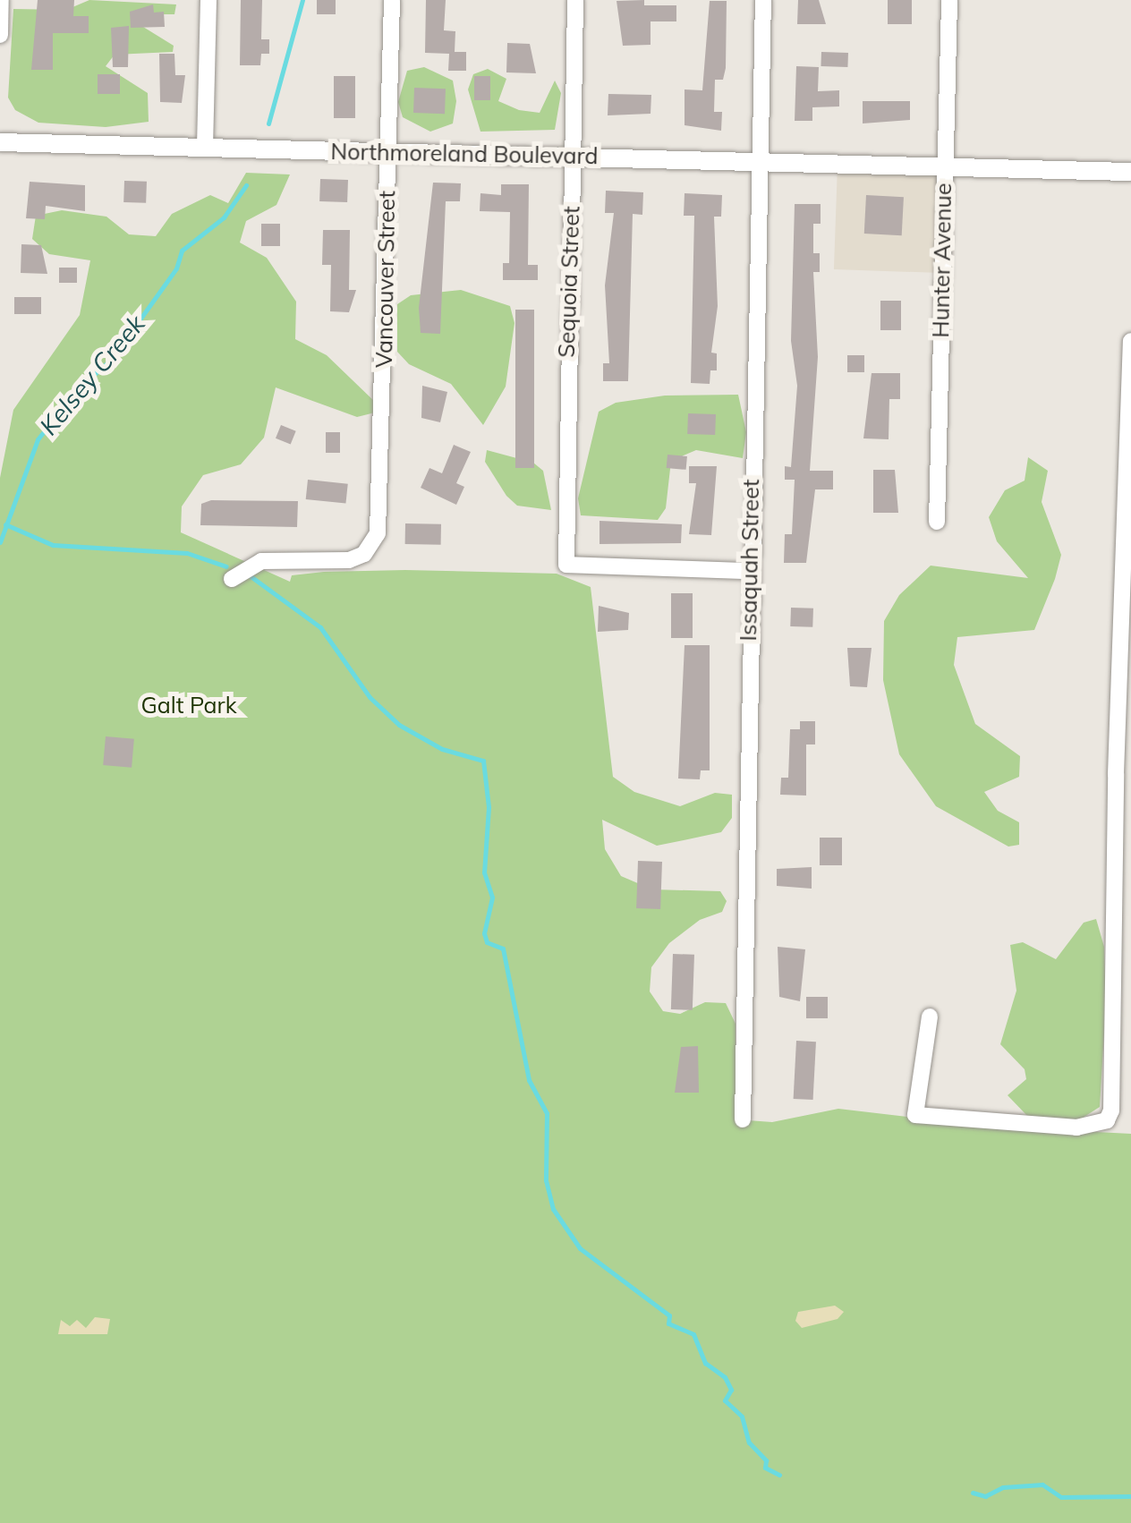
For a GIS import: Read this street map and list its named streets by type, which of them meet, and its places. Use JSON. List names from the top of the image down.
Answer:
{
  "streets": {
    "street": [
      "Northmoreland Boulevard",
      "Hunter Avenue",
      "Vancouver Street",
      "Sequoia Street",
      "Issaquah Street"
    ]
  },
  "crossings": [
    ["Northmoreland Boulevard", "Hunter Avenue"],
    ["Northmoreland Boulevard", "Vancouver Street"],
    ["Northmoreland Boulevard", "Sequoia Street"],
    ["Northmoreland Boulevard", "Issaquah Street"],
    ["Sequoia Street", "Issaquah Street"]
  ],
  "water": ["Kelsey Creek"],
  "parks": ["Galt Park"]
}
